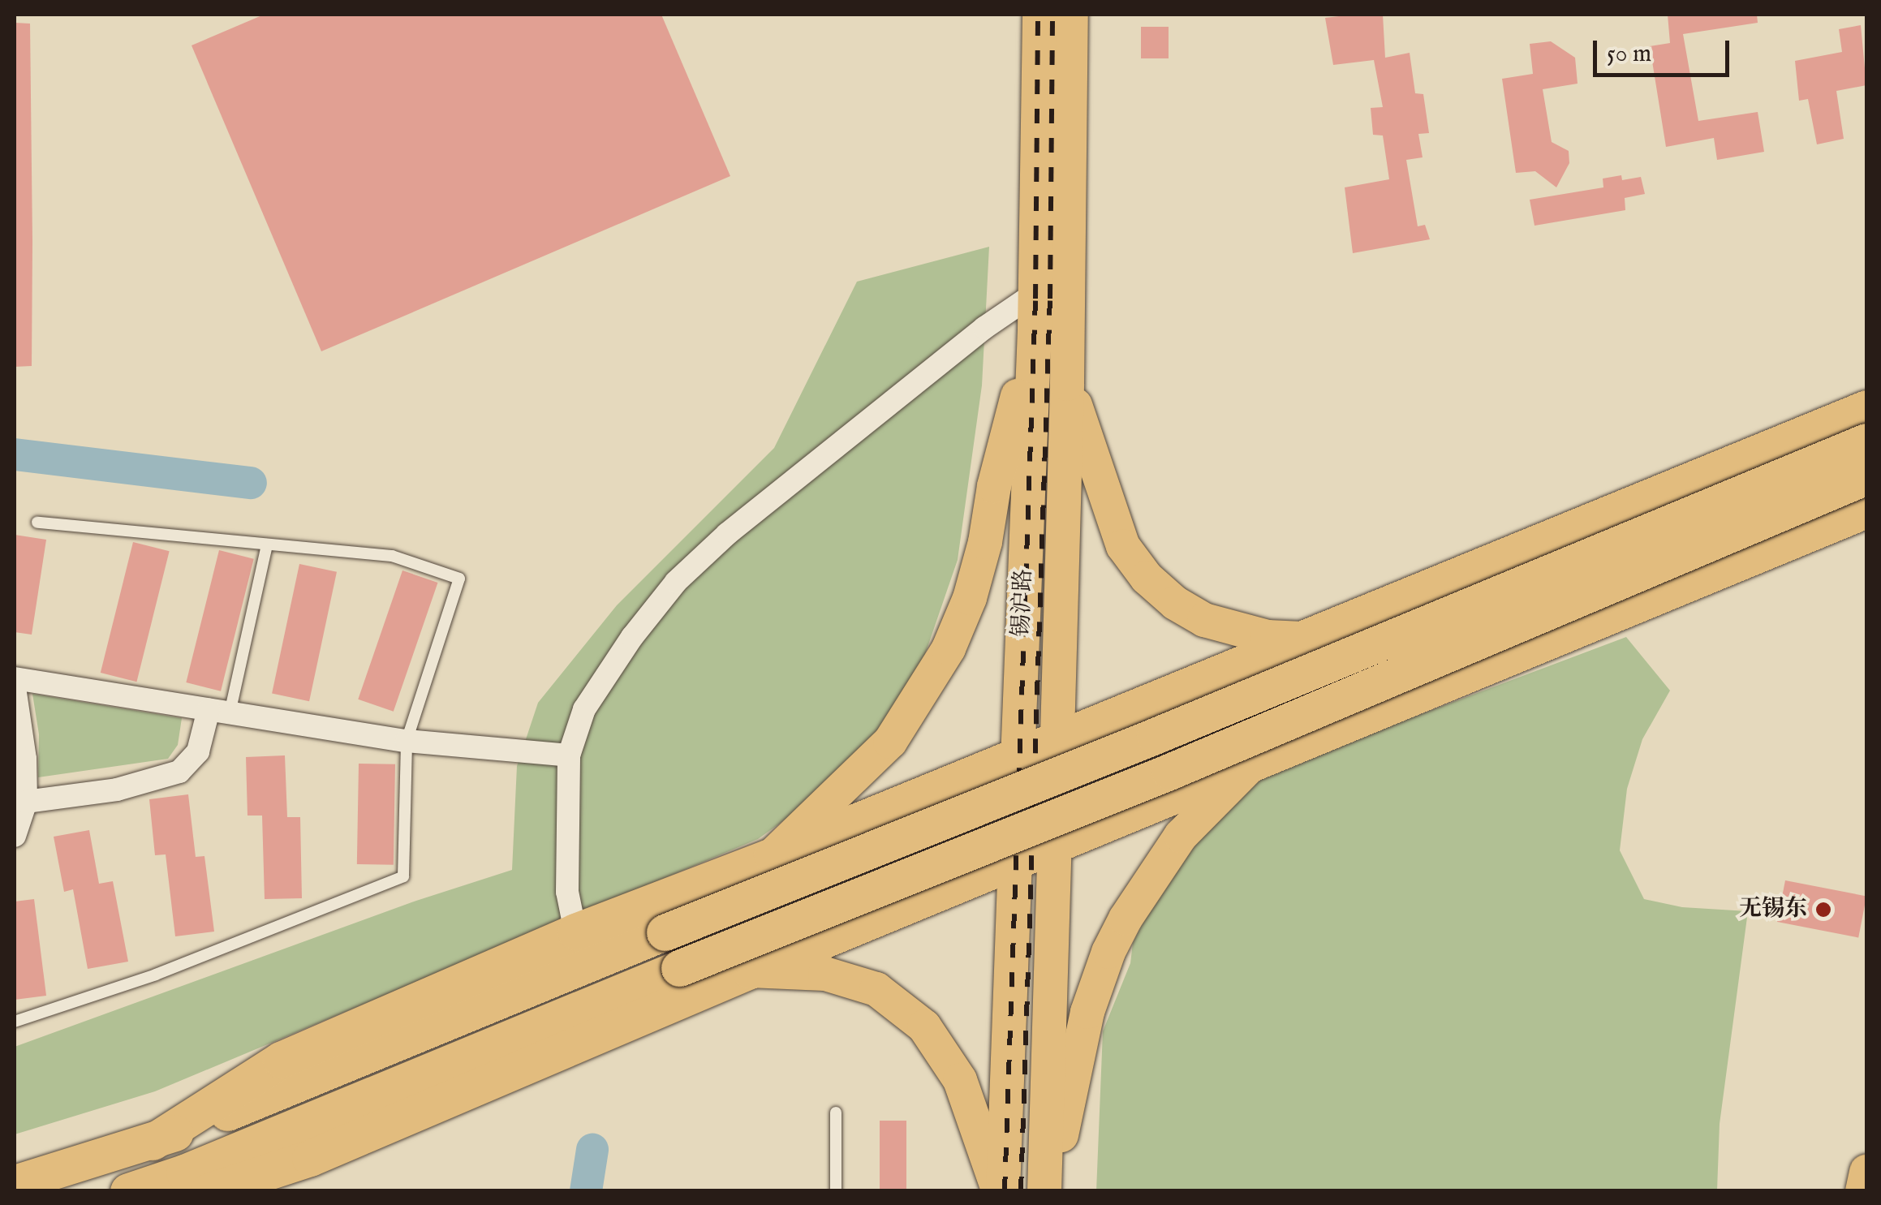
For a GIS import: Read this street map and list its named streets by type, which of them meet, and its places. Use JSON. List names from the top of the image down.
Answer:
{
  "streets": {
    "main road": ["锡沪路"]
  },
  "places": ["无锡东"],
  "scale_bar": "50 m"
}
